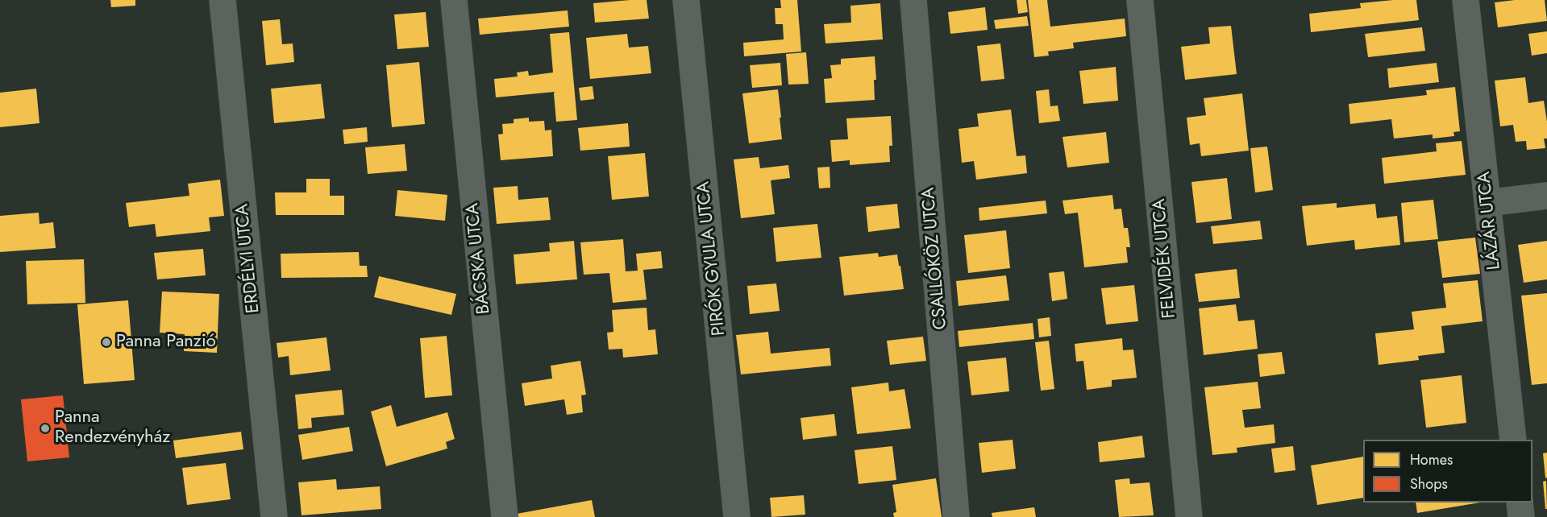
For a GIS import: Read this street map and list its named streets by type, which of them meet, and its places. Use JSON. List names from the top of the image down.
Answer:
{
  "streets": {
    "street": [
      "LÁZÁR UTCA",
      "ERDÉLYI UTCA",
      "BÁCSKA UTCA",
      "PIRÓK GYULA UTCA",
      "CSALLÓKÖZ UTCA",
      "FELVIDÉK UTCA"
    ]
  },
  "places": ["Panna Panzió", "Panna Rendezvényház"],
  "legend": ["Homes", "Shops"]
}
